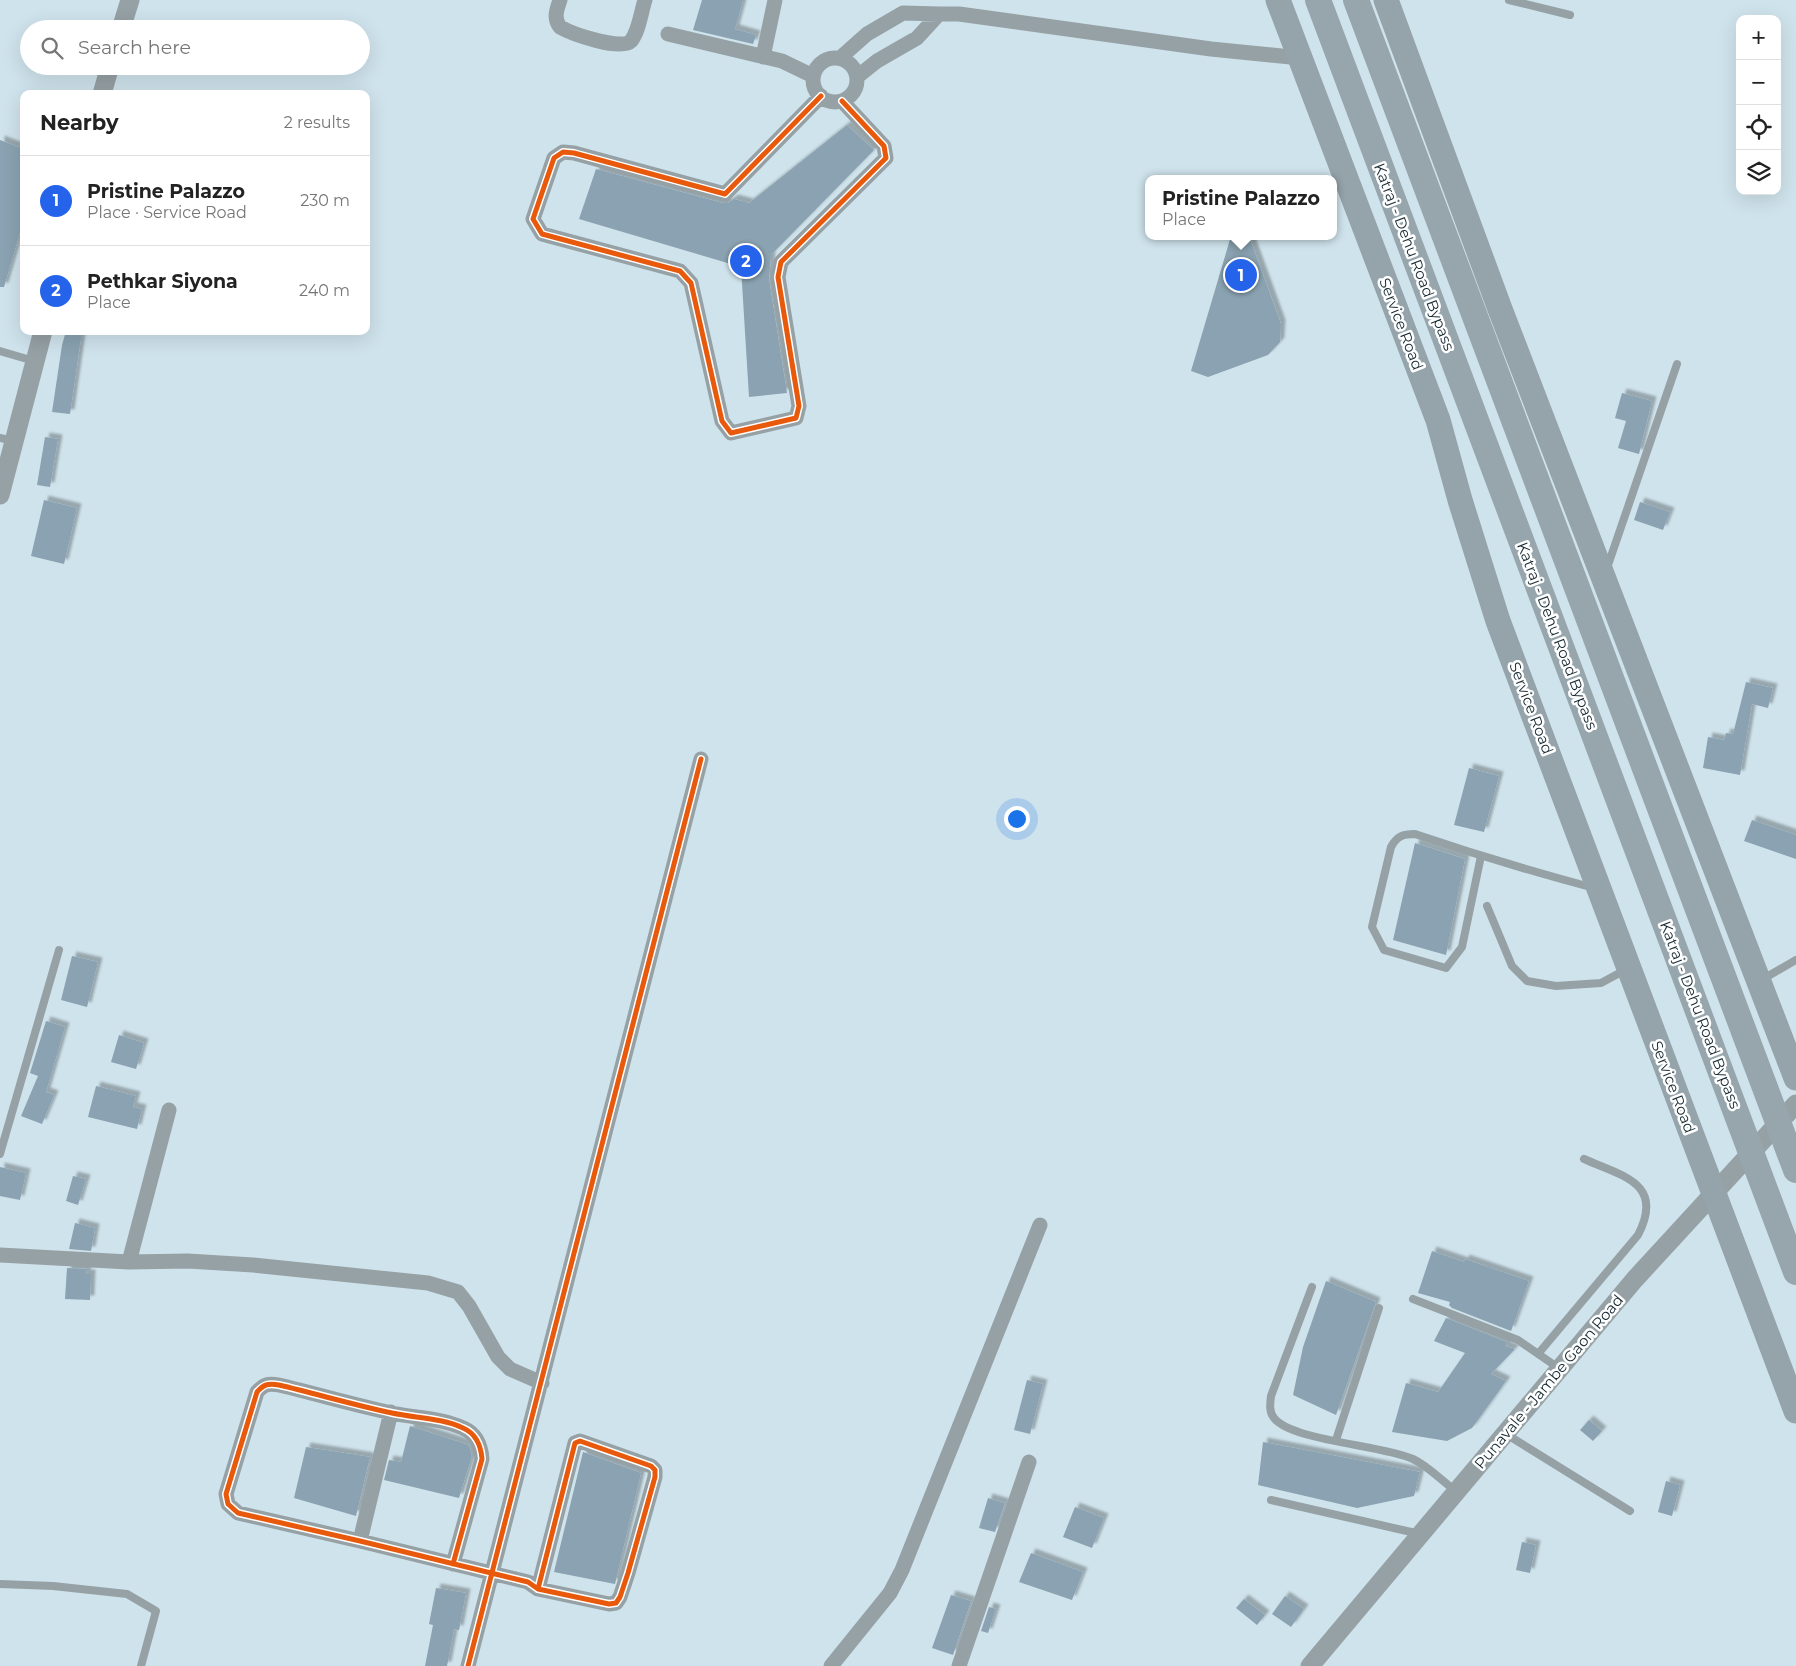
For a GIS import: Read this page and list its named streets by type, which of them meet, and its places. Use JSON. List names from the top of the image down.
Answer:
{
  "streets": {
    "highway": ["Katraj - Dehu Road Bypass"],
    "main road": ["Service Road"],
    "street": ["Punavale - Jambe Gaon Road"]
  },
  "crossings": [
    ["Service Road", "Punavale - Jambe Gaon Road"]
  ],
  "page": {
    "map_buttons": ["+", "−"],
    "search": "Search here",
    "heading": ["Nearby", "2 results"],
    "list": [
      {
        "mark": "1",
        "name": "Pristine Palazzo",
        "note": "Place · Service Road",
        "value": "230 m"
      },
      {
        "mark": "2",
        "name": "Pethkar Siyona",
        "note": "Place",
        "value": "240 m"
      }
    ],
    "popup": ["Pristine Palazzo", "Place"],
    "pins": ["2", "1"]
  }
}
